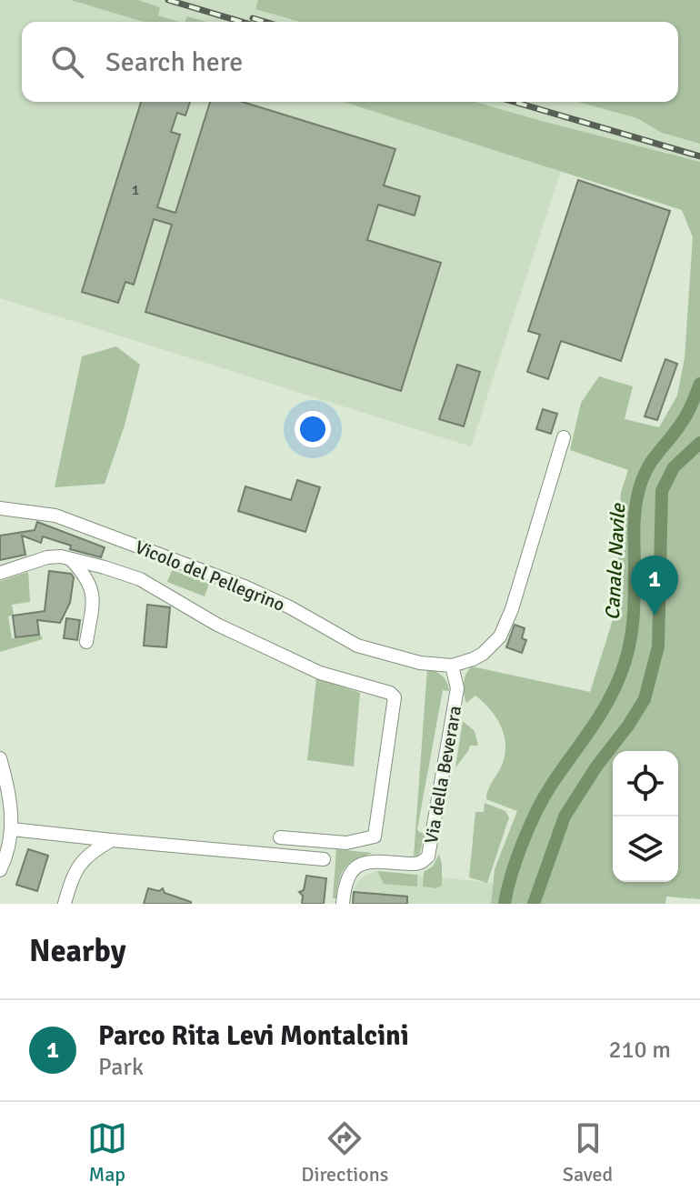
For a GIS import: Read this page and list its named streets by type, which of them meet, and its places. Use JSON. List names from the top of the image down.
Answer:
{
  "streets": {
    "street": ["Vicolo del Pellegrino", "Via della Beverara"]
  },
  "crossings": [
    ["Vicolo del Pellegrino", "Via della Beverara"]
  ],
  "water": ["Canale Navile"],
  "house_numbers": ["1"],
  "page": {
    "search": "Search here",
    "pins": "1",
    "heading": "Nearby",
    "list": [
      {
        "mark": "1",
        "name": "Parco Rita Levi Montalcini",
        "note": "Park",
        "value": "210 m"
      }
    ],
    "nav": ["Map", "Directions", "Saved"]
  }
}
